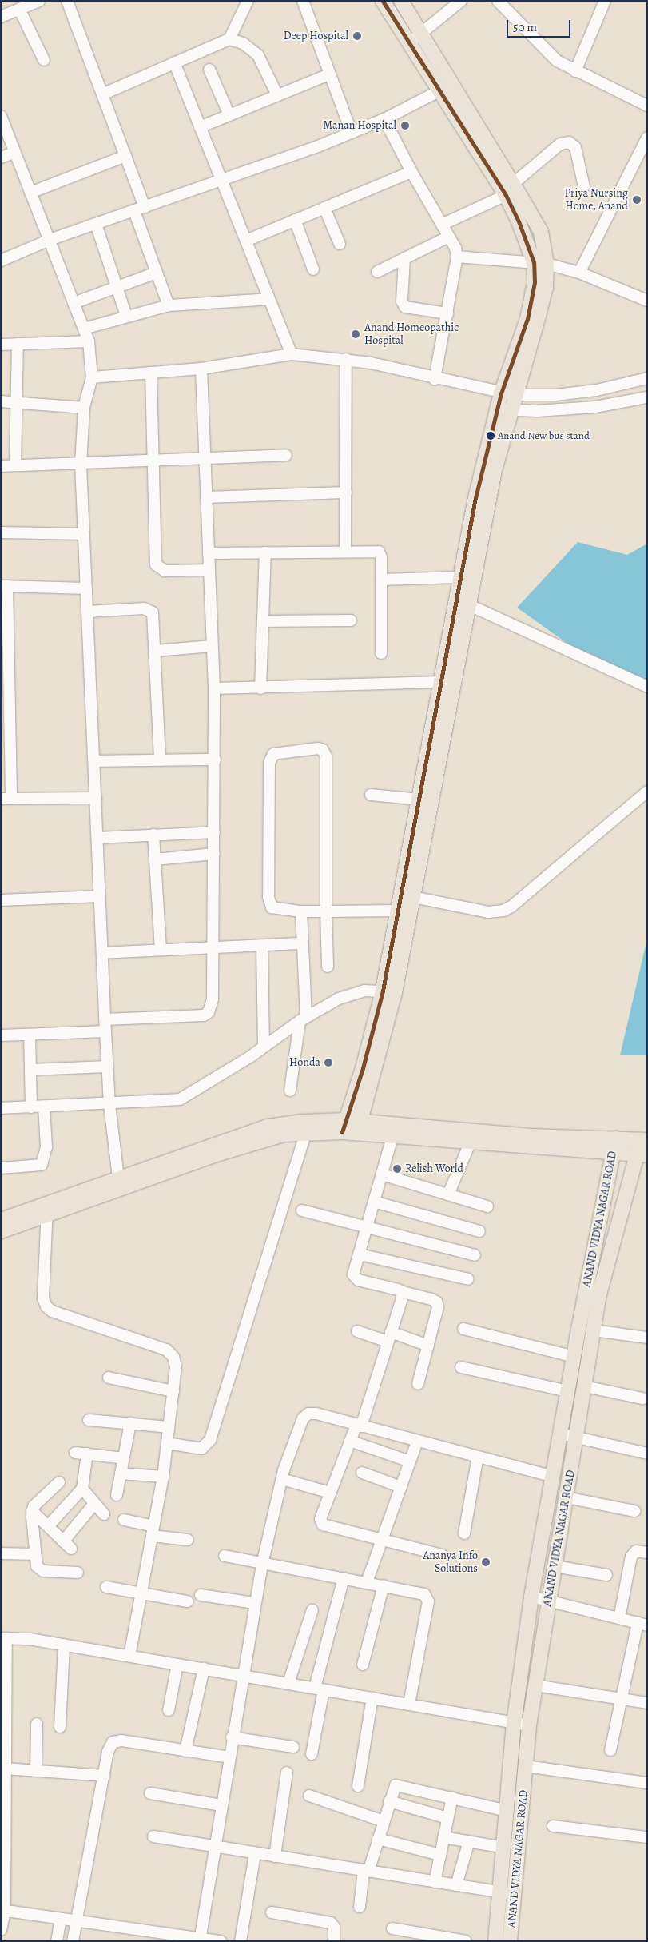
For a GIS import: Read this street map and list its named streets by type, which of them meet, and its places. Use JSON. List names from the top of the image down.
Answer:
{
  "streets": {
    "main road": ["ANAND VIDYA NAGAR ROAD"]
  },
  "places": [
    "Deep Hospital",
    "Manan Hospital",
    "Priya Nursing Home, Anand",
    "Anand Homeopathic Hospital",
    "Anand New bus stand",
    "Honda",
    "Relish World",
    "Ananya Info Solutions"
  ],
  "scale_bar": "50 m"
}
